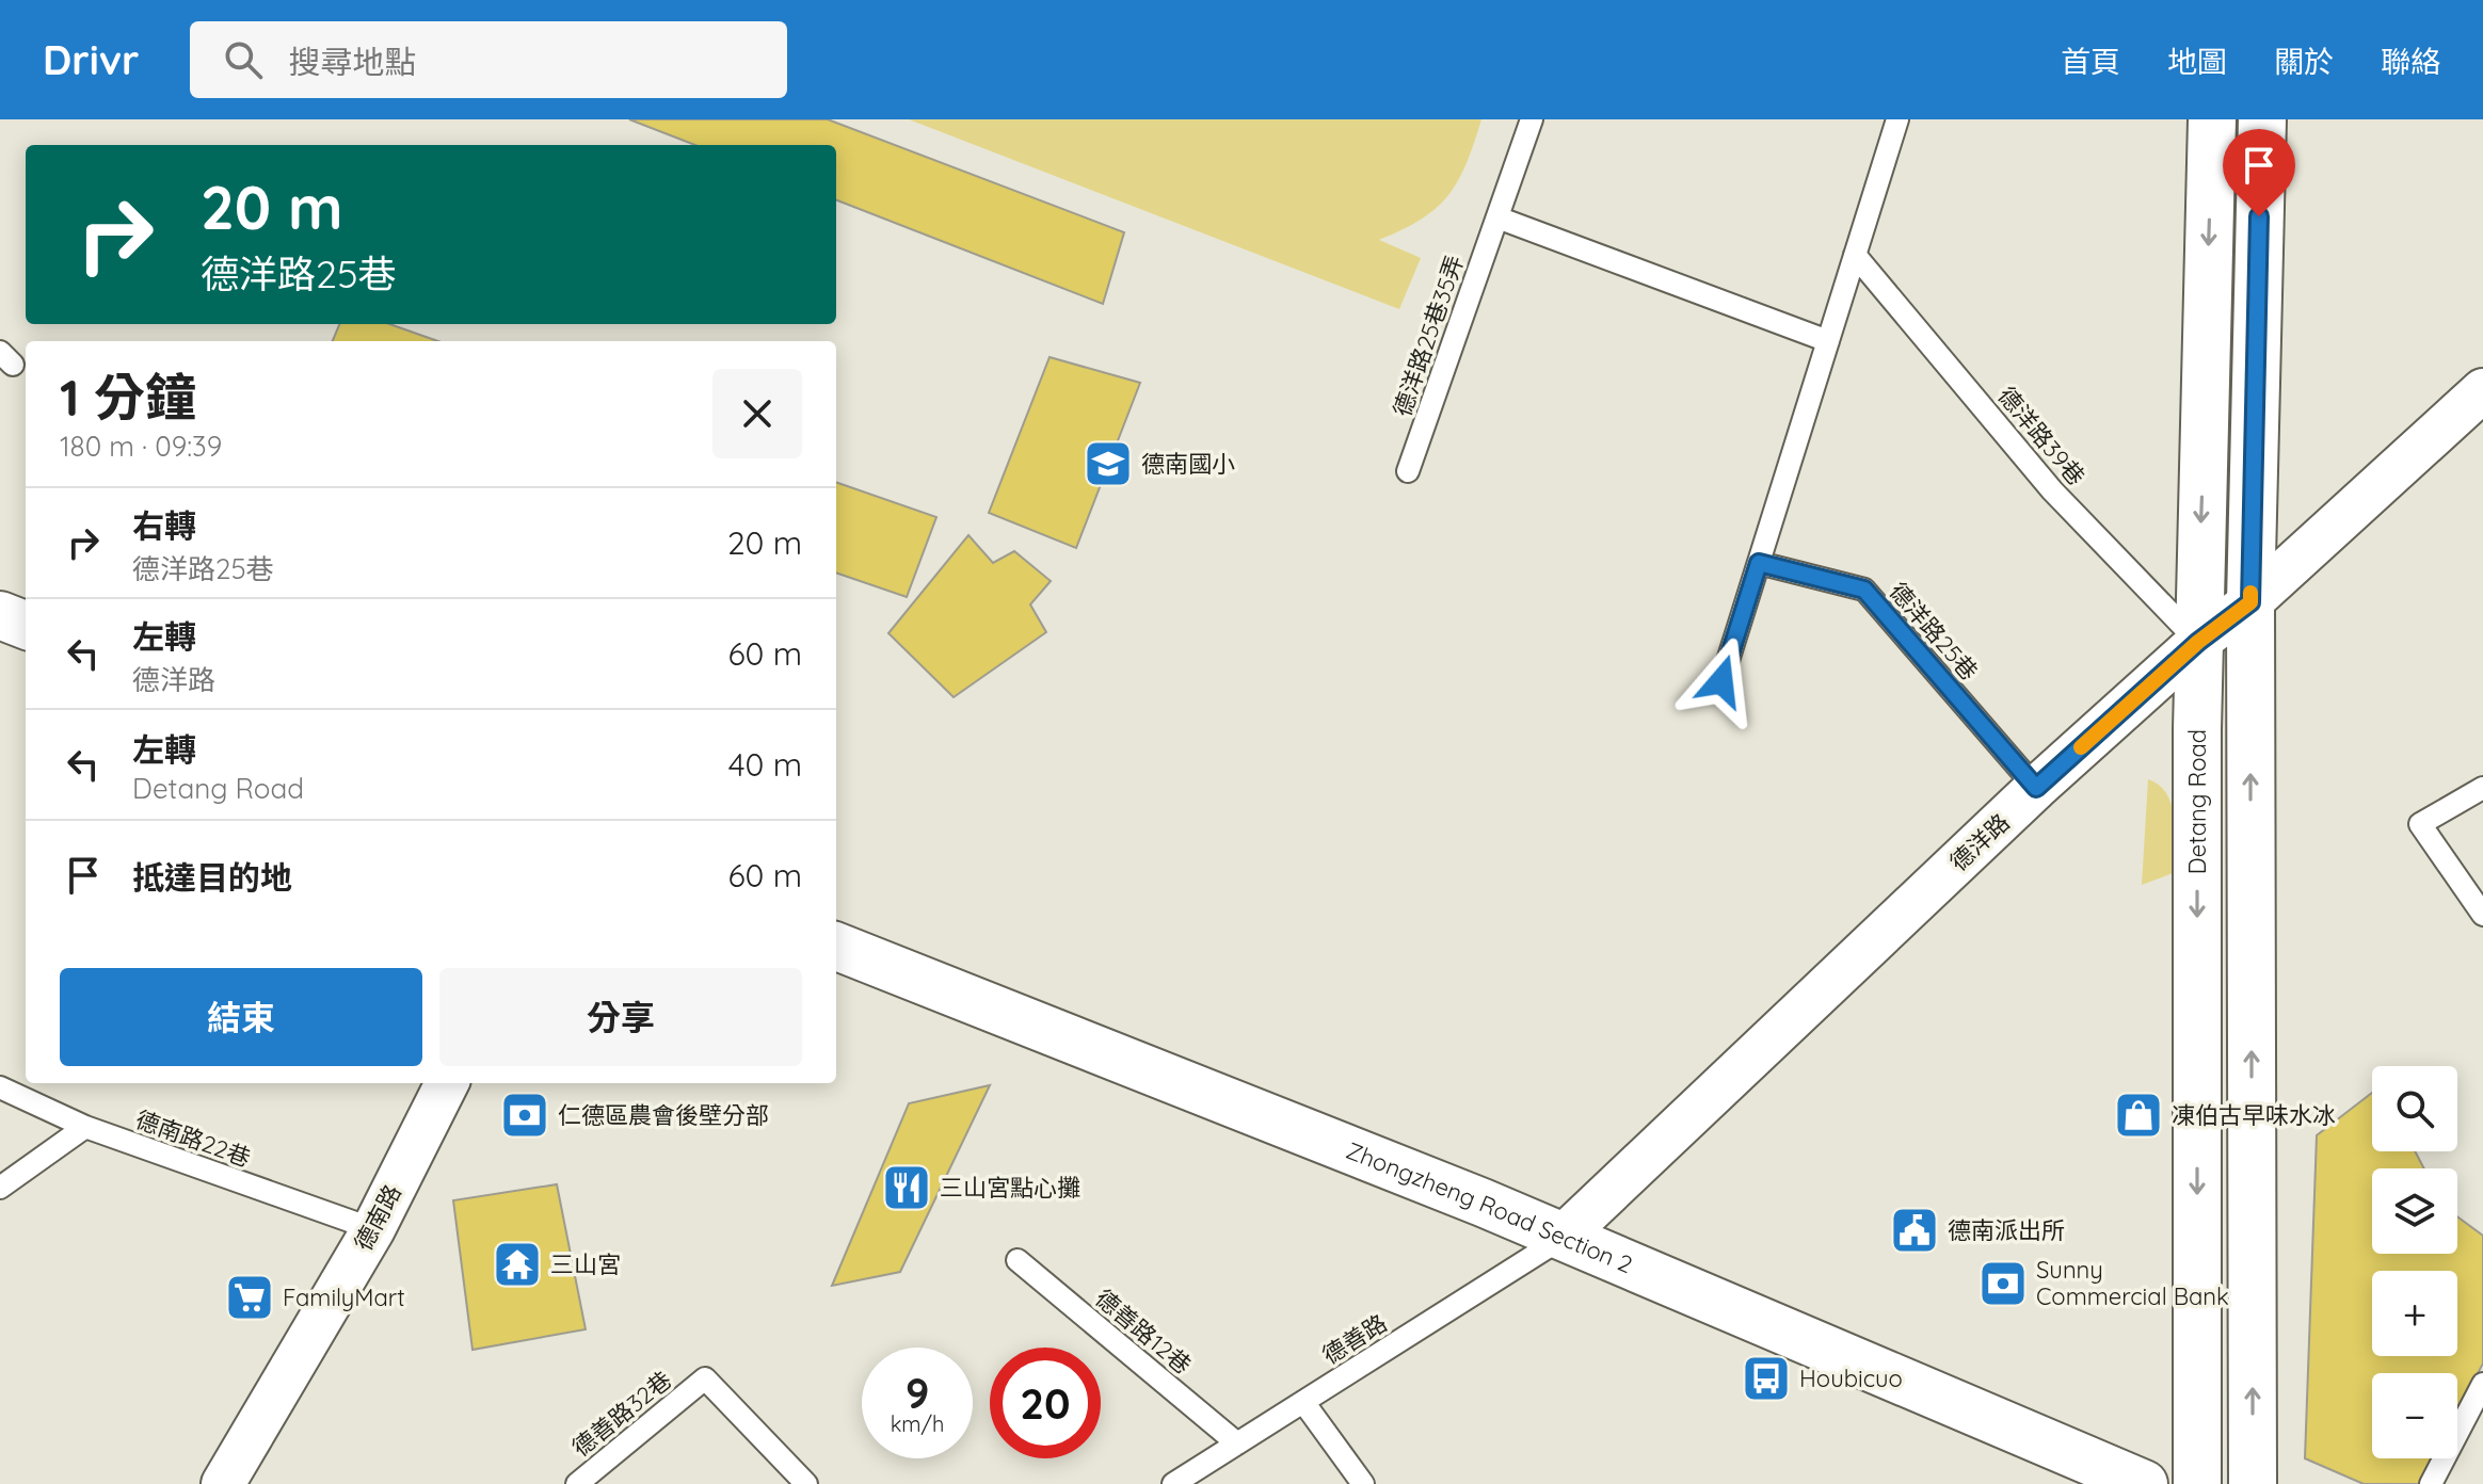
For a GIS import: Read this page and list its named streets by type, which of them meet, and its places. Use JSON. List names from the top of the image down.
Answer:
{
  "streets": {
    "street": [
      "Detang Road",
      "德洋路",
      "Zhongzheng Road Section 2",
      "德南路"
    ],
    "lane": [
      "德洋路25巷35弄",
      "德洋路39巷",
      "德洋路25巷",
      "德南路22巷",
      "德善路12巷",
      "德善路",
      "德善路32巷"
    ]
  },
  "crossings": [
    ["德洋路39巷", "Detang Road"],
    ["德洋路39巷", "德洋路"],
    ["德洋路25巷", "德洋路"],
    ["Detang Road", "德洋路"],
    ["德洋路", "Zhongzheng Road Section 2"],
    ["德洋路", "德善路"],
    ["德南路22巷", "德南路"],
    ["Zhongzheng Road Section 2", "德善路"],
    ["德善路12巷", "德善路"]
  ],
  "places": {
    "school or university": ["德南國小"],
    "bank": ["仁德區農會後壁分部", "Sunny Commercial Bank"],
    "shop": ["凍伯古早味水冰"],
    "restaurant": ["三山宮點心攤"],
    "public building": ["德南派出所"],
    "temple": ["三山宮"],
    "supermarket": ["FamilyMart"],
    "bus stop": ["Houbicuo"]
  },
  "page": {
    "header": "Drivr",
    "search": "搜尋地點",
    "nav": [
      "首頁",
      "地圖",
      "關於",
      "聯絡"
    ],
    "turn": ["20 m", "德洋路25巷"],
    "heading": ["1 分鐘", "180 m · 09:39"],
    "list": [
      {
        "name": "右轉",
        "note": "德洋路25巷",
        "value": "20 m"
      },
      {
        "name": "左轉",
        "note": "德洋路",
        "value": "60 m"
      },
      {
        "name": "左轉",
        "note": "Detang Road",
        "value": "40 m"
      },
      {
        "name": "抵達目的地",
        "value": "60 m"
      }
    ],
    "buttons": ["結束", "分享"],
    "map_buttons": ["+", "−"],
    "speed": "9 km/h",
    "limit": "20"
  }
}
